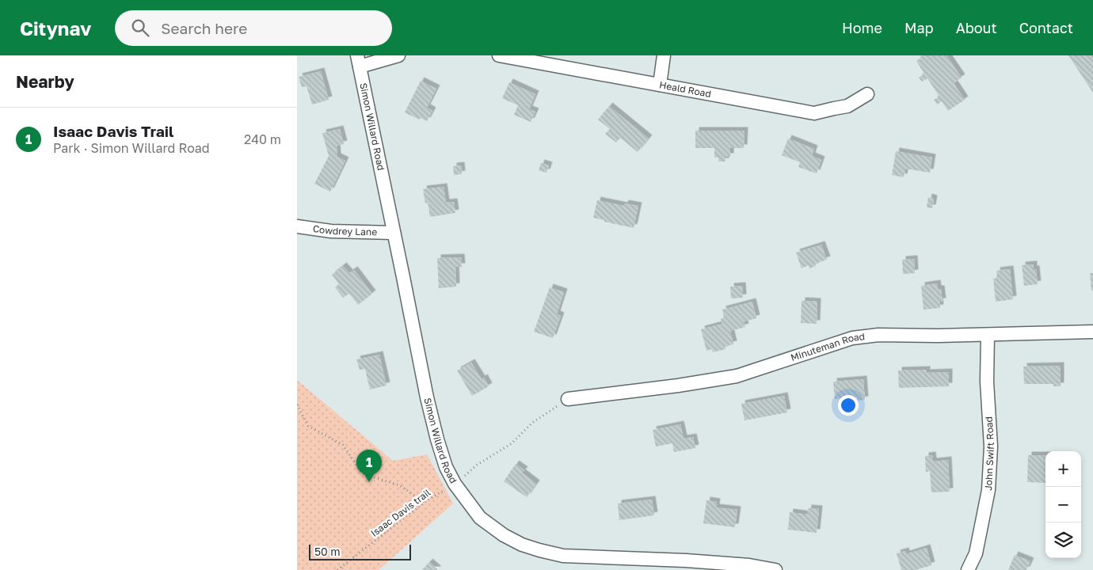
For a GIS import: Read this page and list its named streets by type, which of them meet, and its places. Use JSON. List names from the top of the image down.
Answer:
{
  "streets": {
    "street": [
      "Heald Road",
      "Simon Willard Road",
      "Cowdrey Lane",
      "Minuteman Road",
      "John Swift Road"
    ],
    "path": ["Isaac Davis trail"]
  },
  "crossings": [
    ["Simon Willard Road", "Cowdrey Lane"],
    ["Simon Willard Road", "Isaac Davis trail"],
    ["Minuteman Road", "John Swift Road"],
    ["Minuteman Road", "Isaac Davis trail"]
  ],
  "scale_bar": "50 m",
  "page": {
    "header": "Citynav",
    "search": "Search here",
    "nav": [
      "Home",
      "Map",
      "About",
      "Contact"
    ],
    "heading": "Nearby",
    "list": [
      {
        "mark": "1",
        "name": "Isaac Davis Trail",
        "note": "Park · Simon Willard Road",
        "value": "240 m"
      }
    ],
    "pins": "1",
    "map_buttons": ["+", "−"],
    "scale": "50 m"
  }
}
